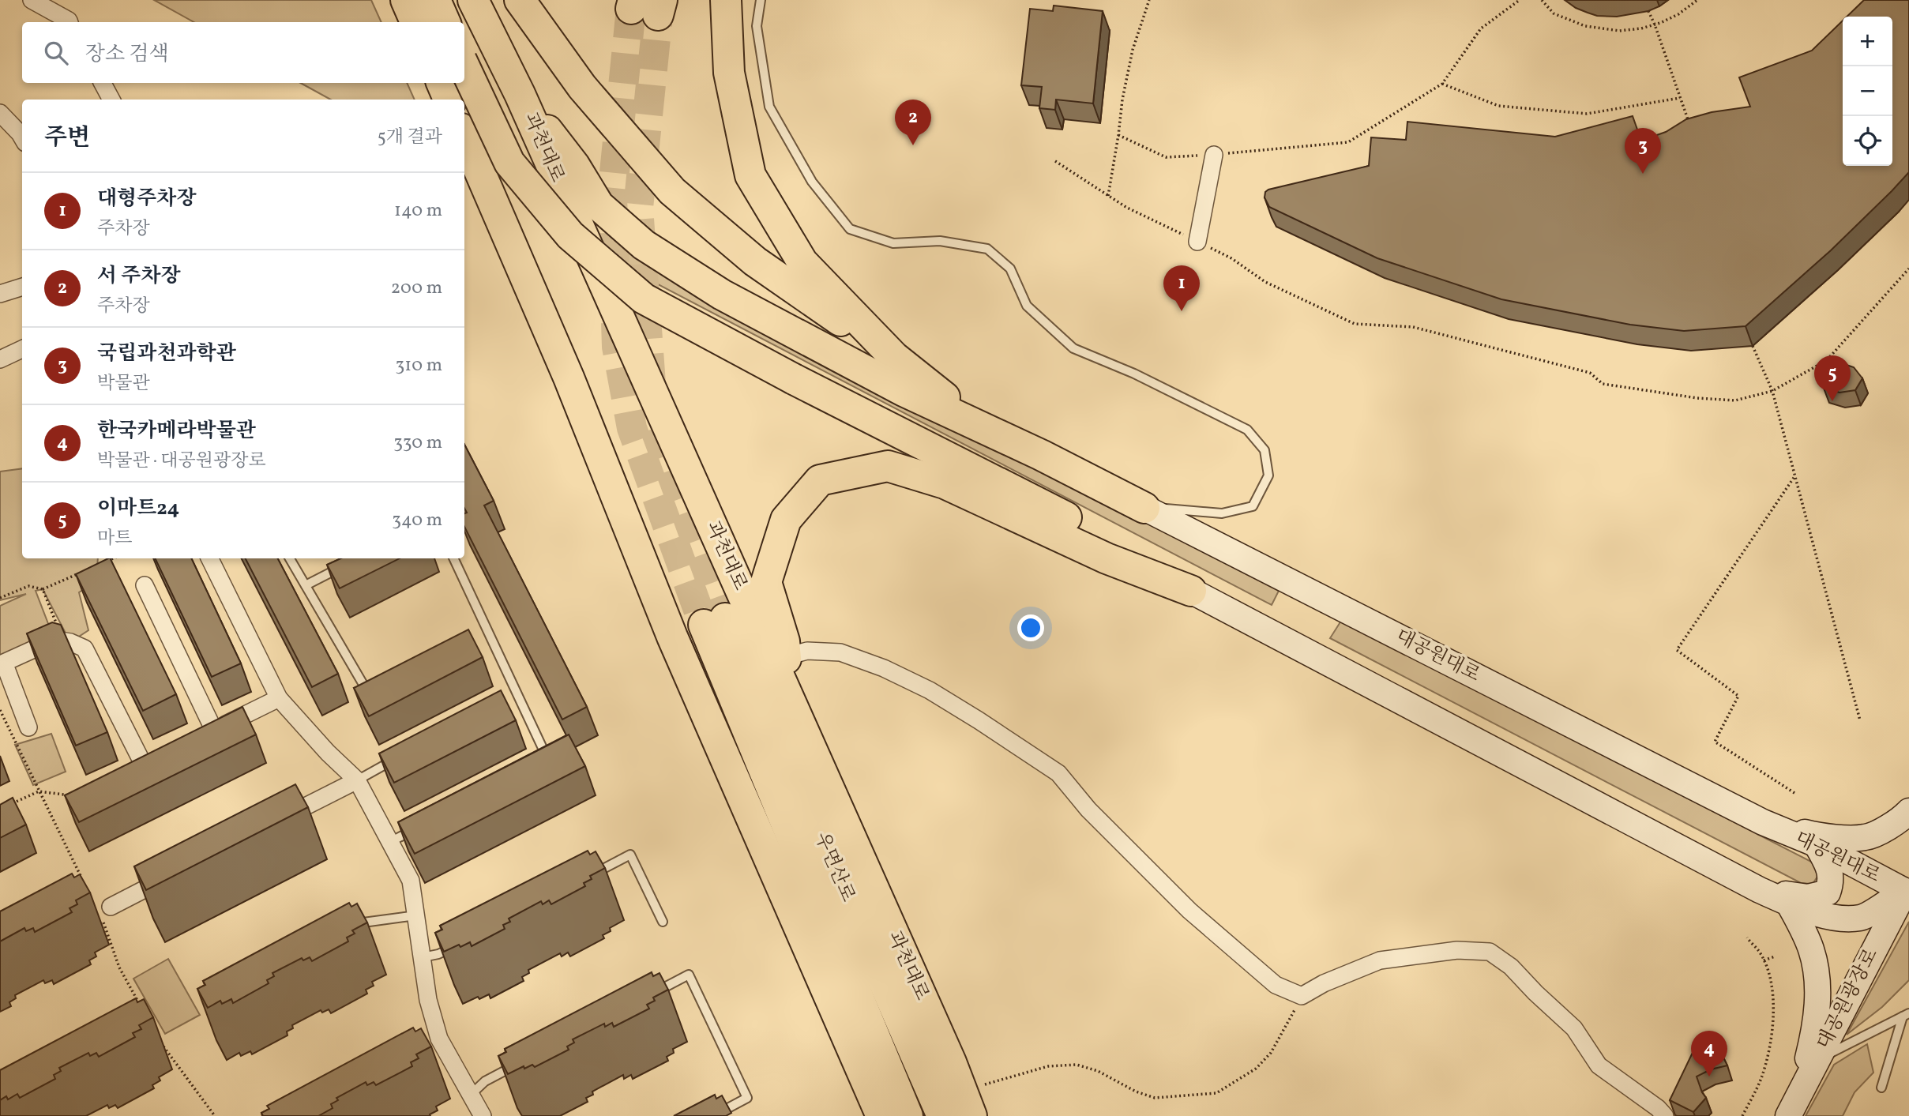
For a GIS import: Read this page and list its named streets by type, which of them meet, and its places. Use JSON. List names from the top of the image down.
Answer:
{
  "streets": {
    "highway": ["과천대로", "우면산로"],
    "street": ["대공원대로", "대공원광장로"]
  },
  "crossings": [
    ["대공원대로", "대공원광장로"]
  ],
  "page": {
    "map_buttons": ["+", "−"],
    "search": "장소 검색",
    "pins": [
      "2",
      "3",
      "1",
      "5",
      "4"
    ],
    "heading": ["주변", "5개 결과"],
    "list": [
      {
        "mark": "1",
        "name": "대형주차장",
        "note": "주차장",
        "value": "140 m"
      },
      {
        "mark": "2",
        "name": "서 주차장",
        "note": "주차장",
        "value": "200 m"
      },
      {
        "mark": "3",
        "name": "국립과천과학관",
        "note": "박물관",
        "value": "310 m"
      },
      {
        "mark": "4",
        "name": "한국카메라박물관",
        "note": "박물관 · 대공원광장로",
        "value": "330 m"
      },
      {
        "mark": "5",
        "name": "이마트24",
        "note": "마트",
        "value": "340 m"
      }
    ]
  }
}
